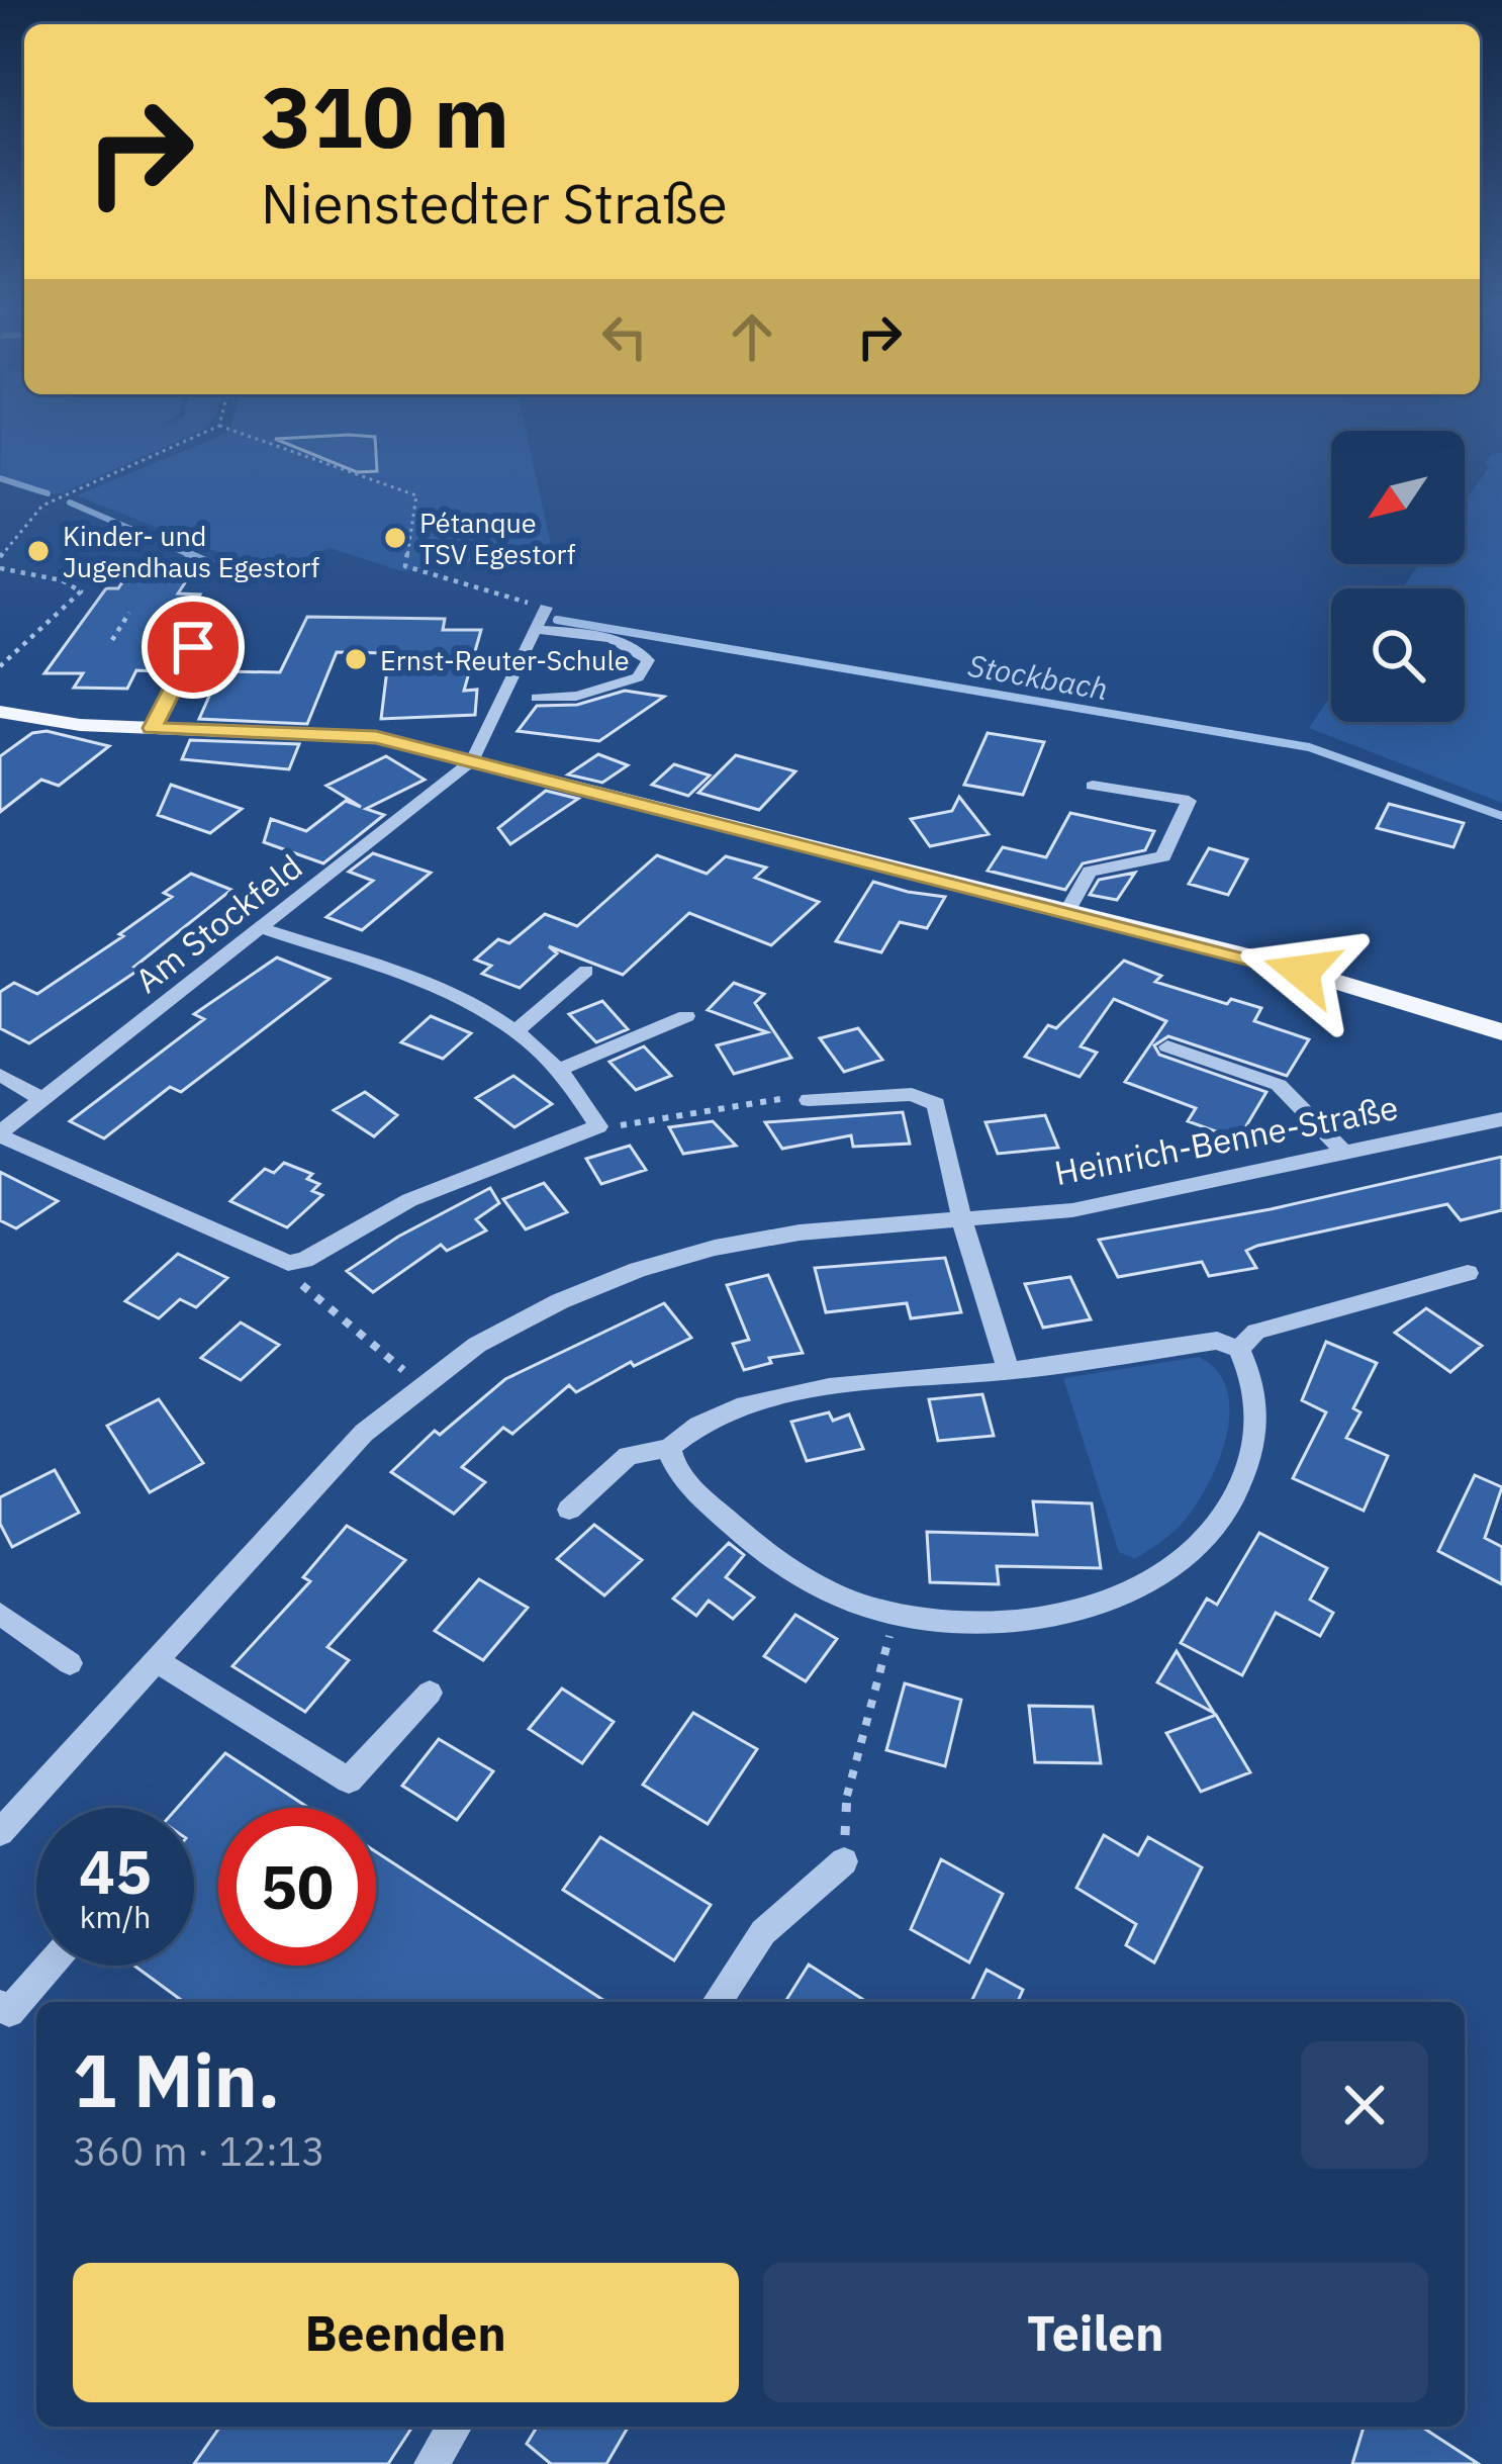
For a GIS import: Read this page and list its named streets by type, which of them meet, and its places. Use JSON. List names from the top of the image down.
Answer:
{
  "streets": {
    "street": ["Am Stockfeld", "Heinrich-Benne-Straße"]
  },
  "water": ["Stockbach"],
  "places": ["Pétanque TSV Egestorf", "Kinder- und Jugendhaus Egestorf", "Ernst-Reuter-Schule"],
  "north": "bottom left",
  "page": {
    "turn": ["310 m", "Nienstedter Straße"],
    "speed": "45 km/h",
    "limit": "50",
    "heading": ["1 Min.", "360 m · 12:13"],
    "buttons": ["Beenden", "Teilen"]
  }
}
